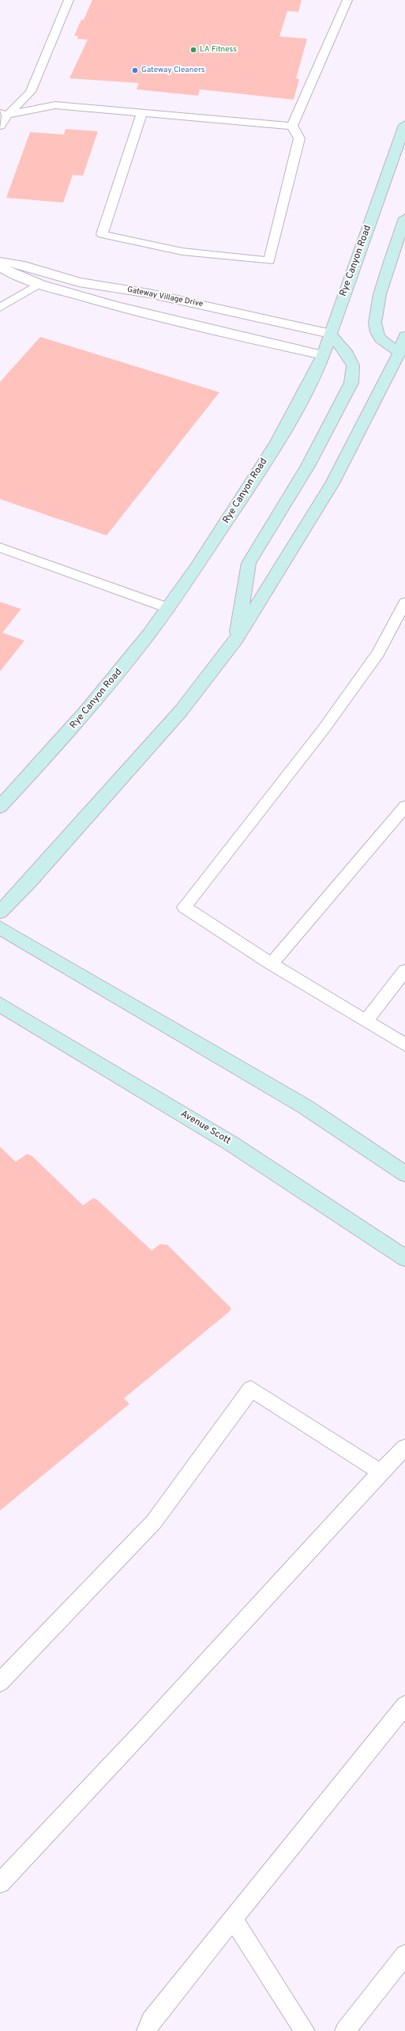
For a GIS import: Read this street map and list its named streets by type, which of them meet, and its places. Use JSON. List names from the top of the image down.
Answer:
{
  "streets": {
    "main road": ["Rye Canyon Road", "Avenue Scott"],
    "street": ["Gateway Village Drive"]
  },
  "crossings": [
    ["Rye Canyon Road", "Gateway Village Drive"]
  ],
  "places": ["LA Fitness", "Gateway Cleaners"]
}
